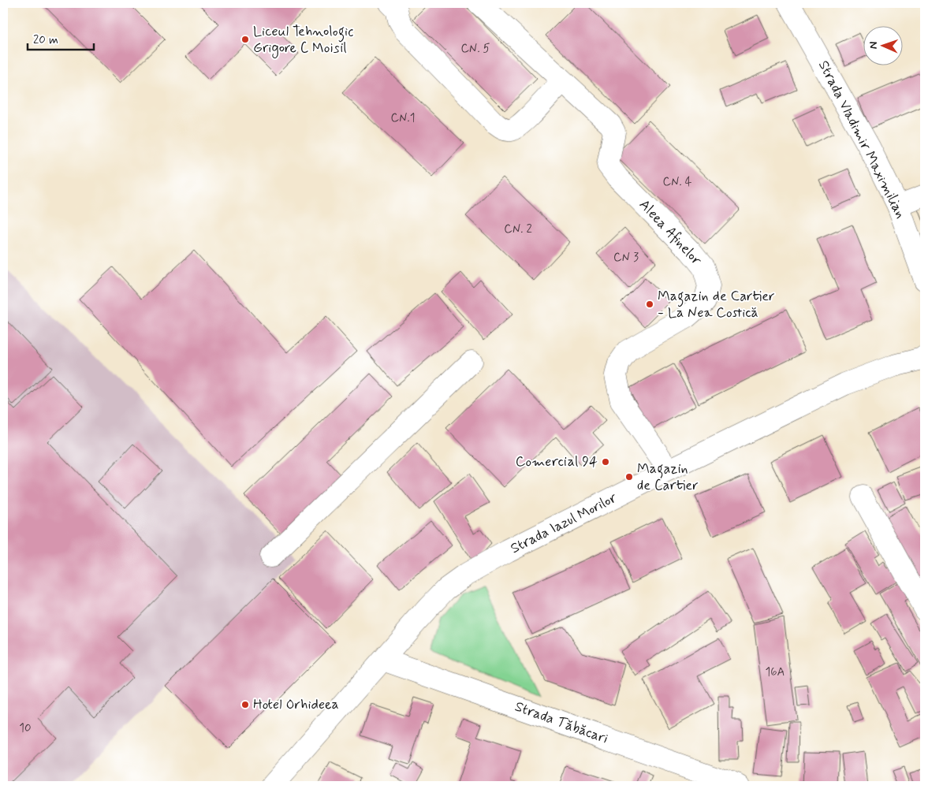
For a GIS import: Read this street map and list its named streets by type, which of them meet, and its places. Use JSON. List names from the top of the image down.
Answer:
{
  "streets": {
    "street": [
      "Strada Vladimir Maximilian",
      "Aleea Afinelor",
      "Strada Iazul Morilor",
      "Strada Tăbăcari"
    ]
  },
  "crossings": [
    ["Aleea Afinelor", "Strada Iazul Morilor"],
    ["Strada Iazul Morilor", "Strada Tăbăcari"]
  ],
  "places": [
    "Liceul Tehnologic Grigore C Moisil",
    "Magazin de Cartier - La Nea Costică",
    "Comercial 94",
    "Magazin de Cartier",
    "Hotel Orhideea"
  ],
  "house_numbers": [
    "CN. 5",
    "CN.1",
    "CN. 4",
    "CN. 2",
    "CN 3",
    "16A",
    "10"
  ],
  "scale_bar": "20 m",
  "north": "left"
}
